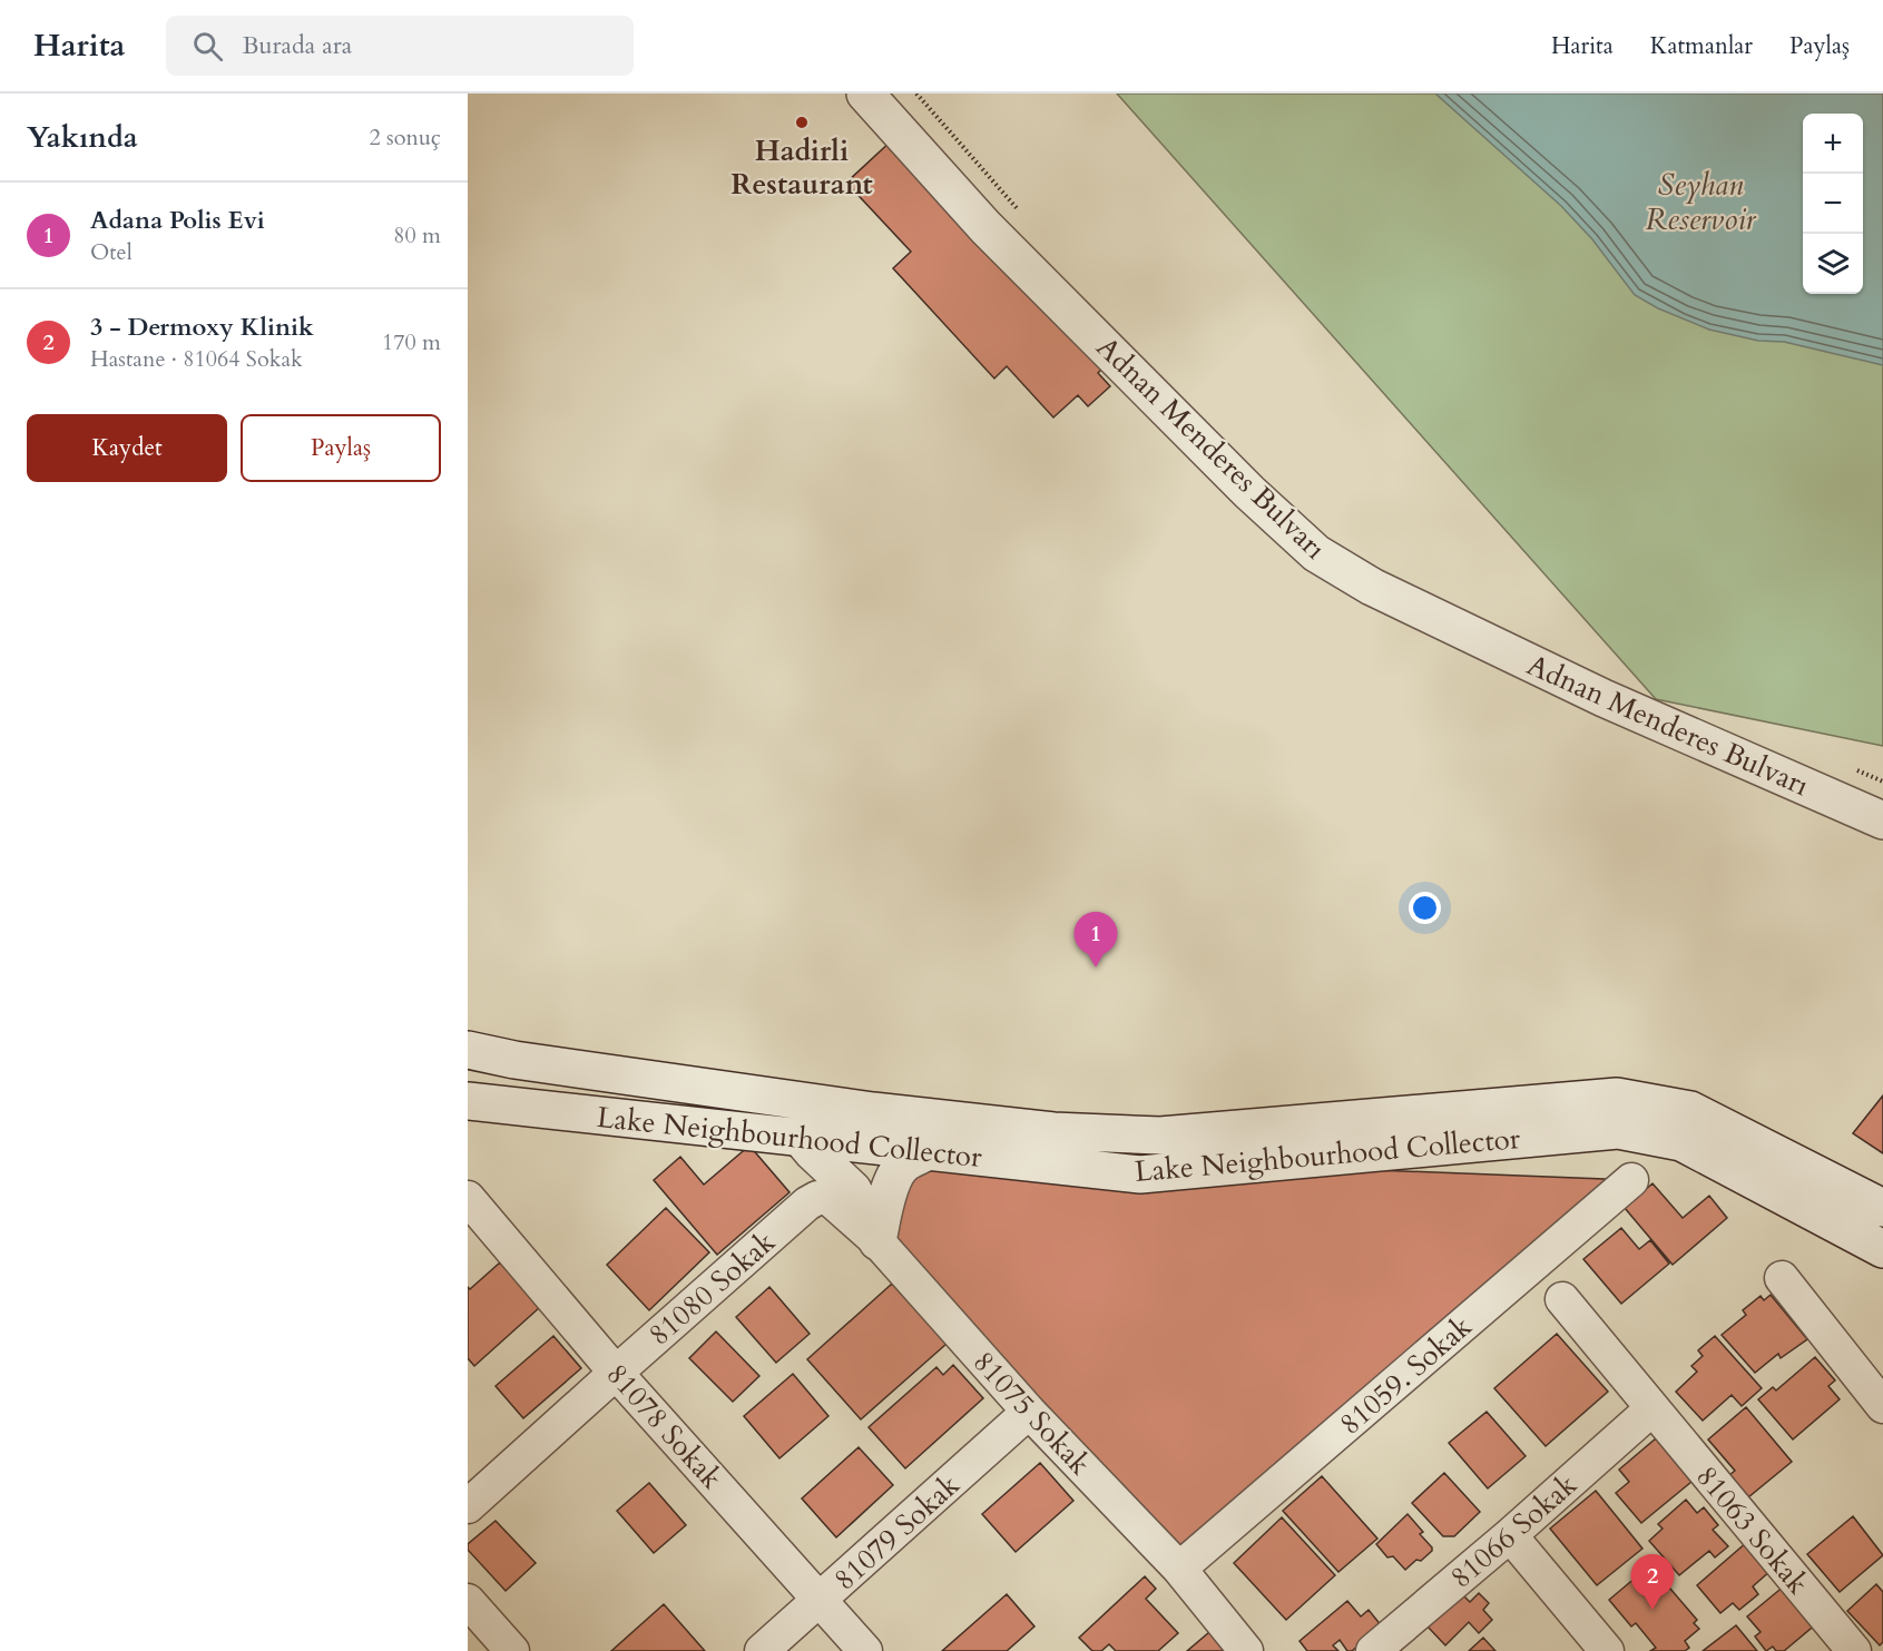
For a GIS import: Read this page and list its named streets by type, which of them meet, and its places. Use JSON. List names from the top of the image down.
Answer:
{
  "streets": {
    "main road": ["Adnan Menderes Bulvarı", "Lake Neighbourhood Collector"],
    "street": [
      "81080 Sokak",
      "81059. Sokak",
      "81075 Sokak",
      "81078 Sokak",
      "81063 Sokak",
      "81066 Sokak",
      "81079 Sokak"
    ]
  },
  "crossings": [
    ["81080 Sokak", "81075 Sokak"],
    ["81080 Sokak", "81078 Sokak"],
    ["81059. Sokak", "81075 Sokak"],
    ["81075 Sokak", "81079 Sokak"],
    ["81078 Sokak", "81079 Sokak"],
    ["81063 Sokak", "81066 Sokak"]
  ],
  "water": ["Seyhan Reservoir"],
  "places": ["Hadirli Restaurant"],
  "page": {
    "header": "Harita",
    "search": "Burada ara",
    "nav": ["Harita", "Katmanlar", "Paylaş"],
    "heading": ["Yakında", "2 sonuç"],
    "map_buttons": ["+", "−"],
    "list": [
      {
        "mark": "1",
        "name": "Adana Polis Evi",
        "note": "Otel",
        "value": "80 m"
      },
      {
        "mark": "2",
        "name": "3 - Dermoxy Klinik",
        "note": "Hastane · 81064 Sokak",
        "value": "170 m"
      }
    ],
    "buttons": ["Kaydet", "Paylaş"],
    "pins": ["1", "2"]
  }
}
